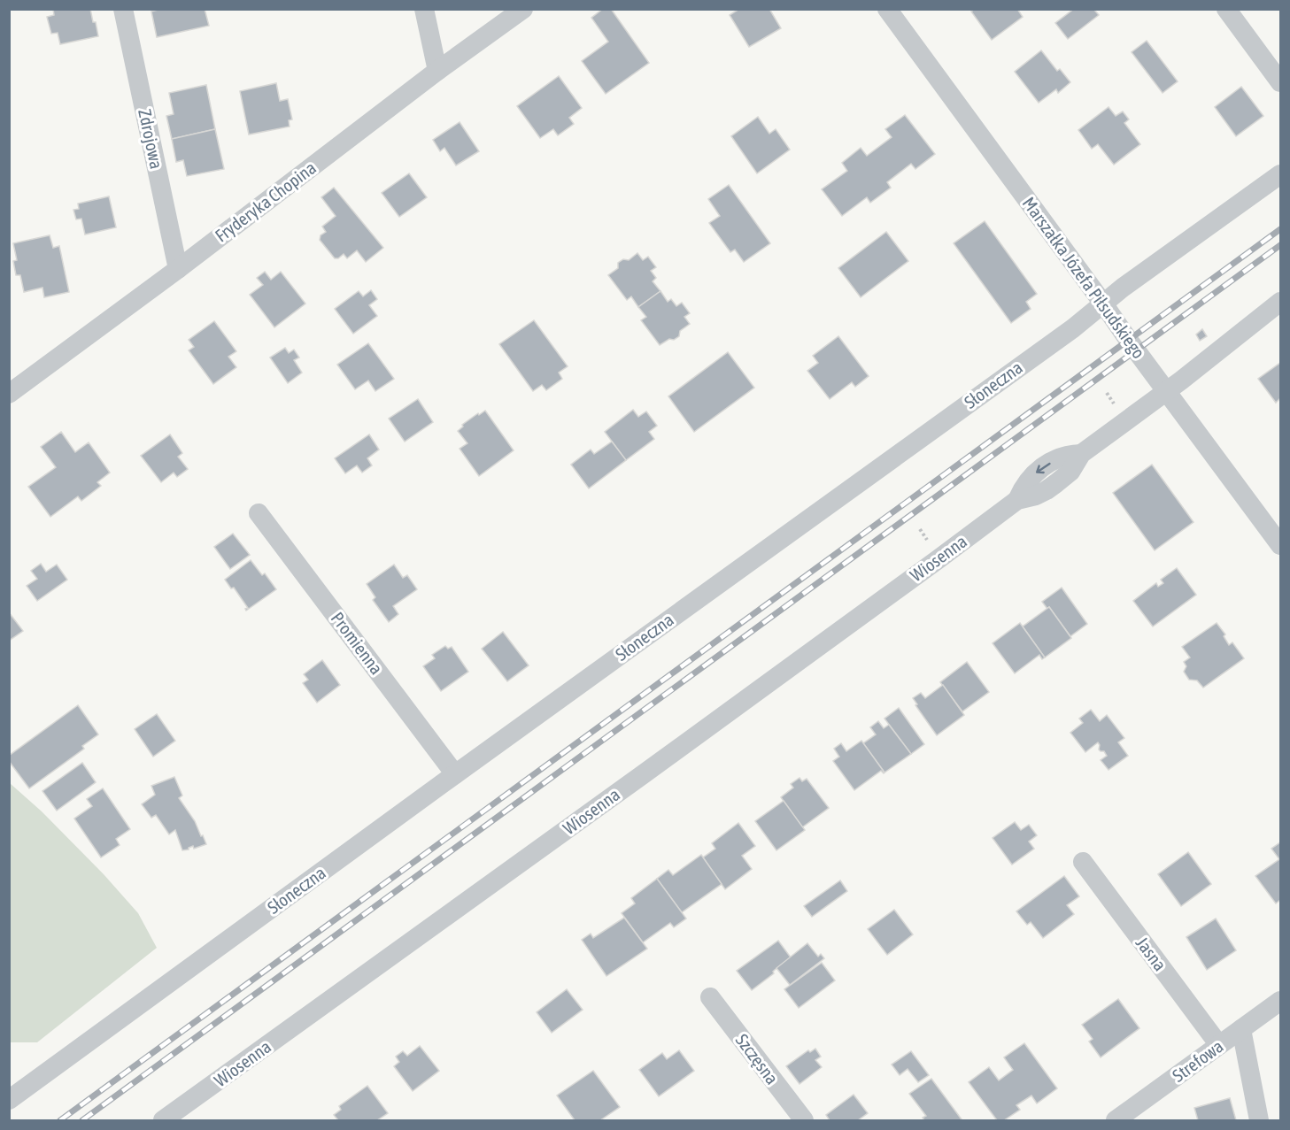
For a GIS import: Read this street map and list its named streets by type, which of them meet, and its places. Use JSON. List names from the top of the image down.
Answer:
{
  "streets": {
    "street": [
      "Zdrojowa",
      "Fryderyka Chopina",
      "Marszałka Józefa Piłsudskiego",
      "Słoneczna",
      "Wiosenna",
      "Promienna",
      "Jasna",
      "Szczęsna",
      "Strefowa"
    ]
  },
  "crossings": [
    ["Zdrojowa", "Fryderyka Chopina"],
    ["Marszałka Józefa Piłsudskiego", "Słoneczna"],
    ["Marszałka Józefa Piłsudskiego", "Wiosenna"],
    ["Słoneczna", "Promienna"],
    ["Jasna", "Strefowa"]
  ]
}
